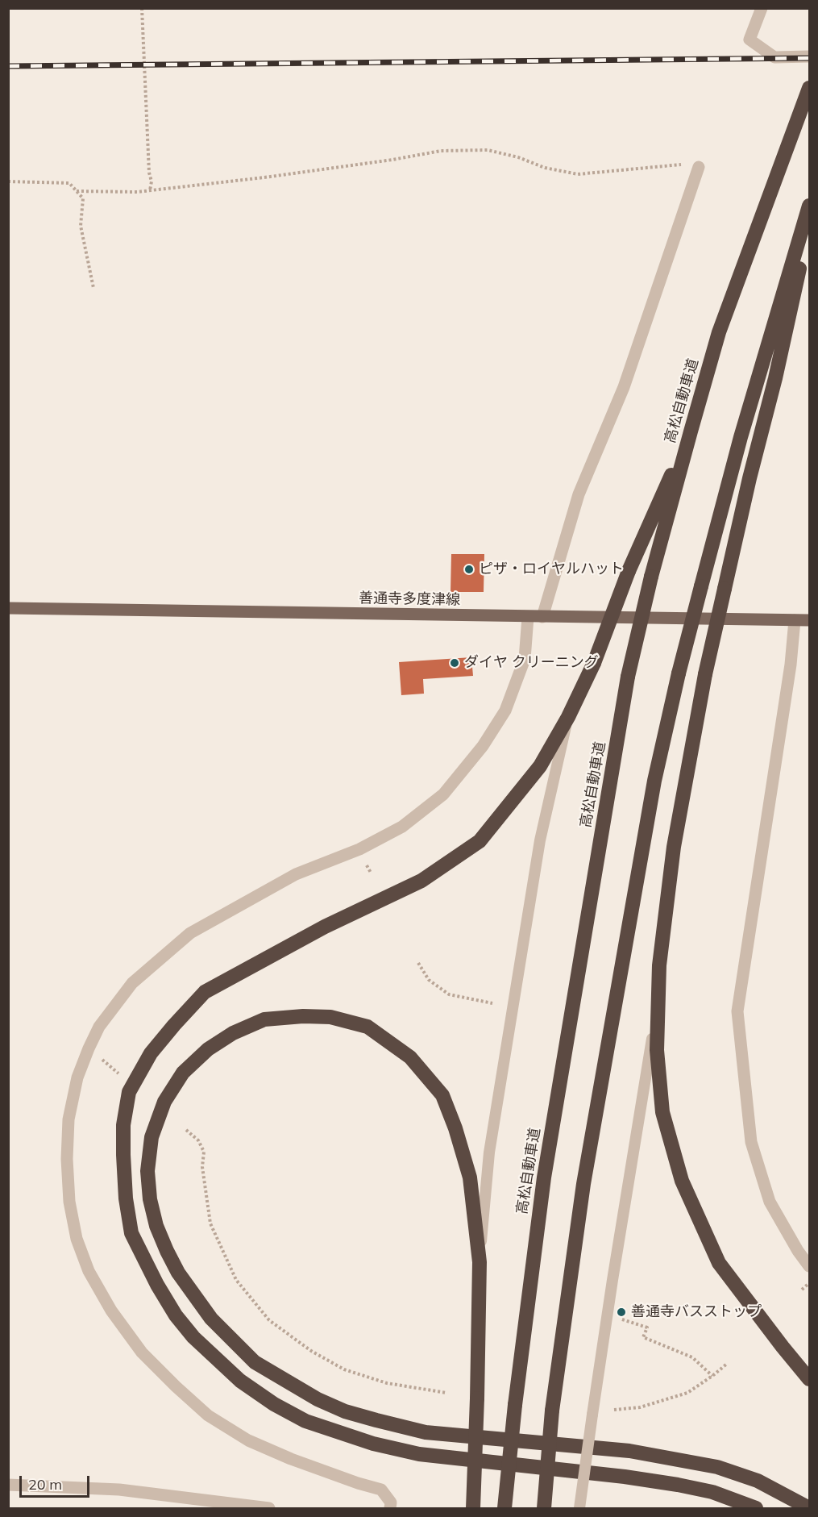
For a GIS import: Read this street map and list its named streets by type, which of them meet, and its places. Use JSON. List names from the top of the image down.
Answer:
{
  "streets": {
    "highway": ["高松自動車道"],
    "main road": ["善通寺多度津線"]
  },
  "places": ["ピザ・ロイヤルハット", "ダイヤ クリーニング", "善通寺バスストップ"],
  "scale_bar": "20 m"
}
